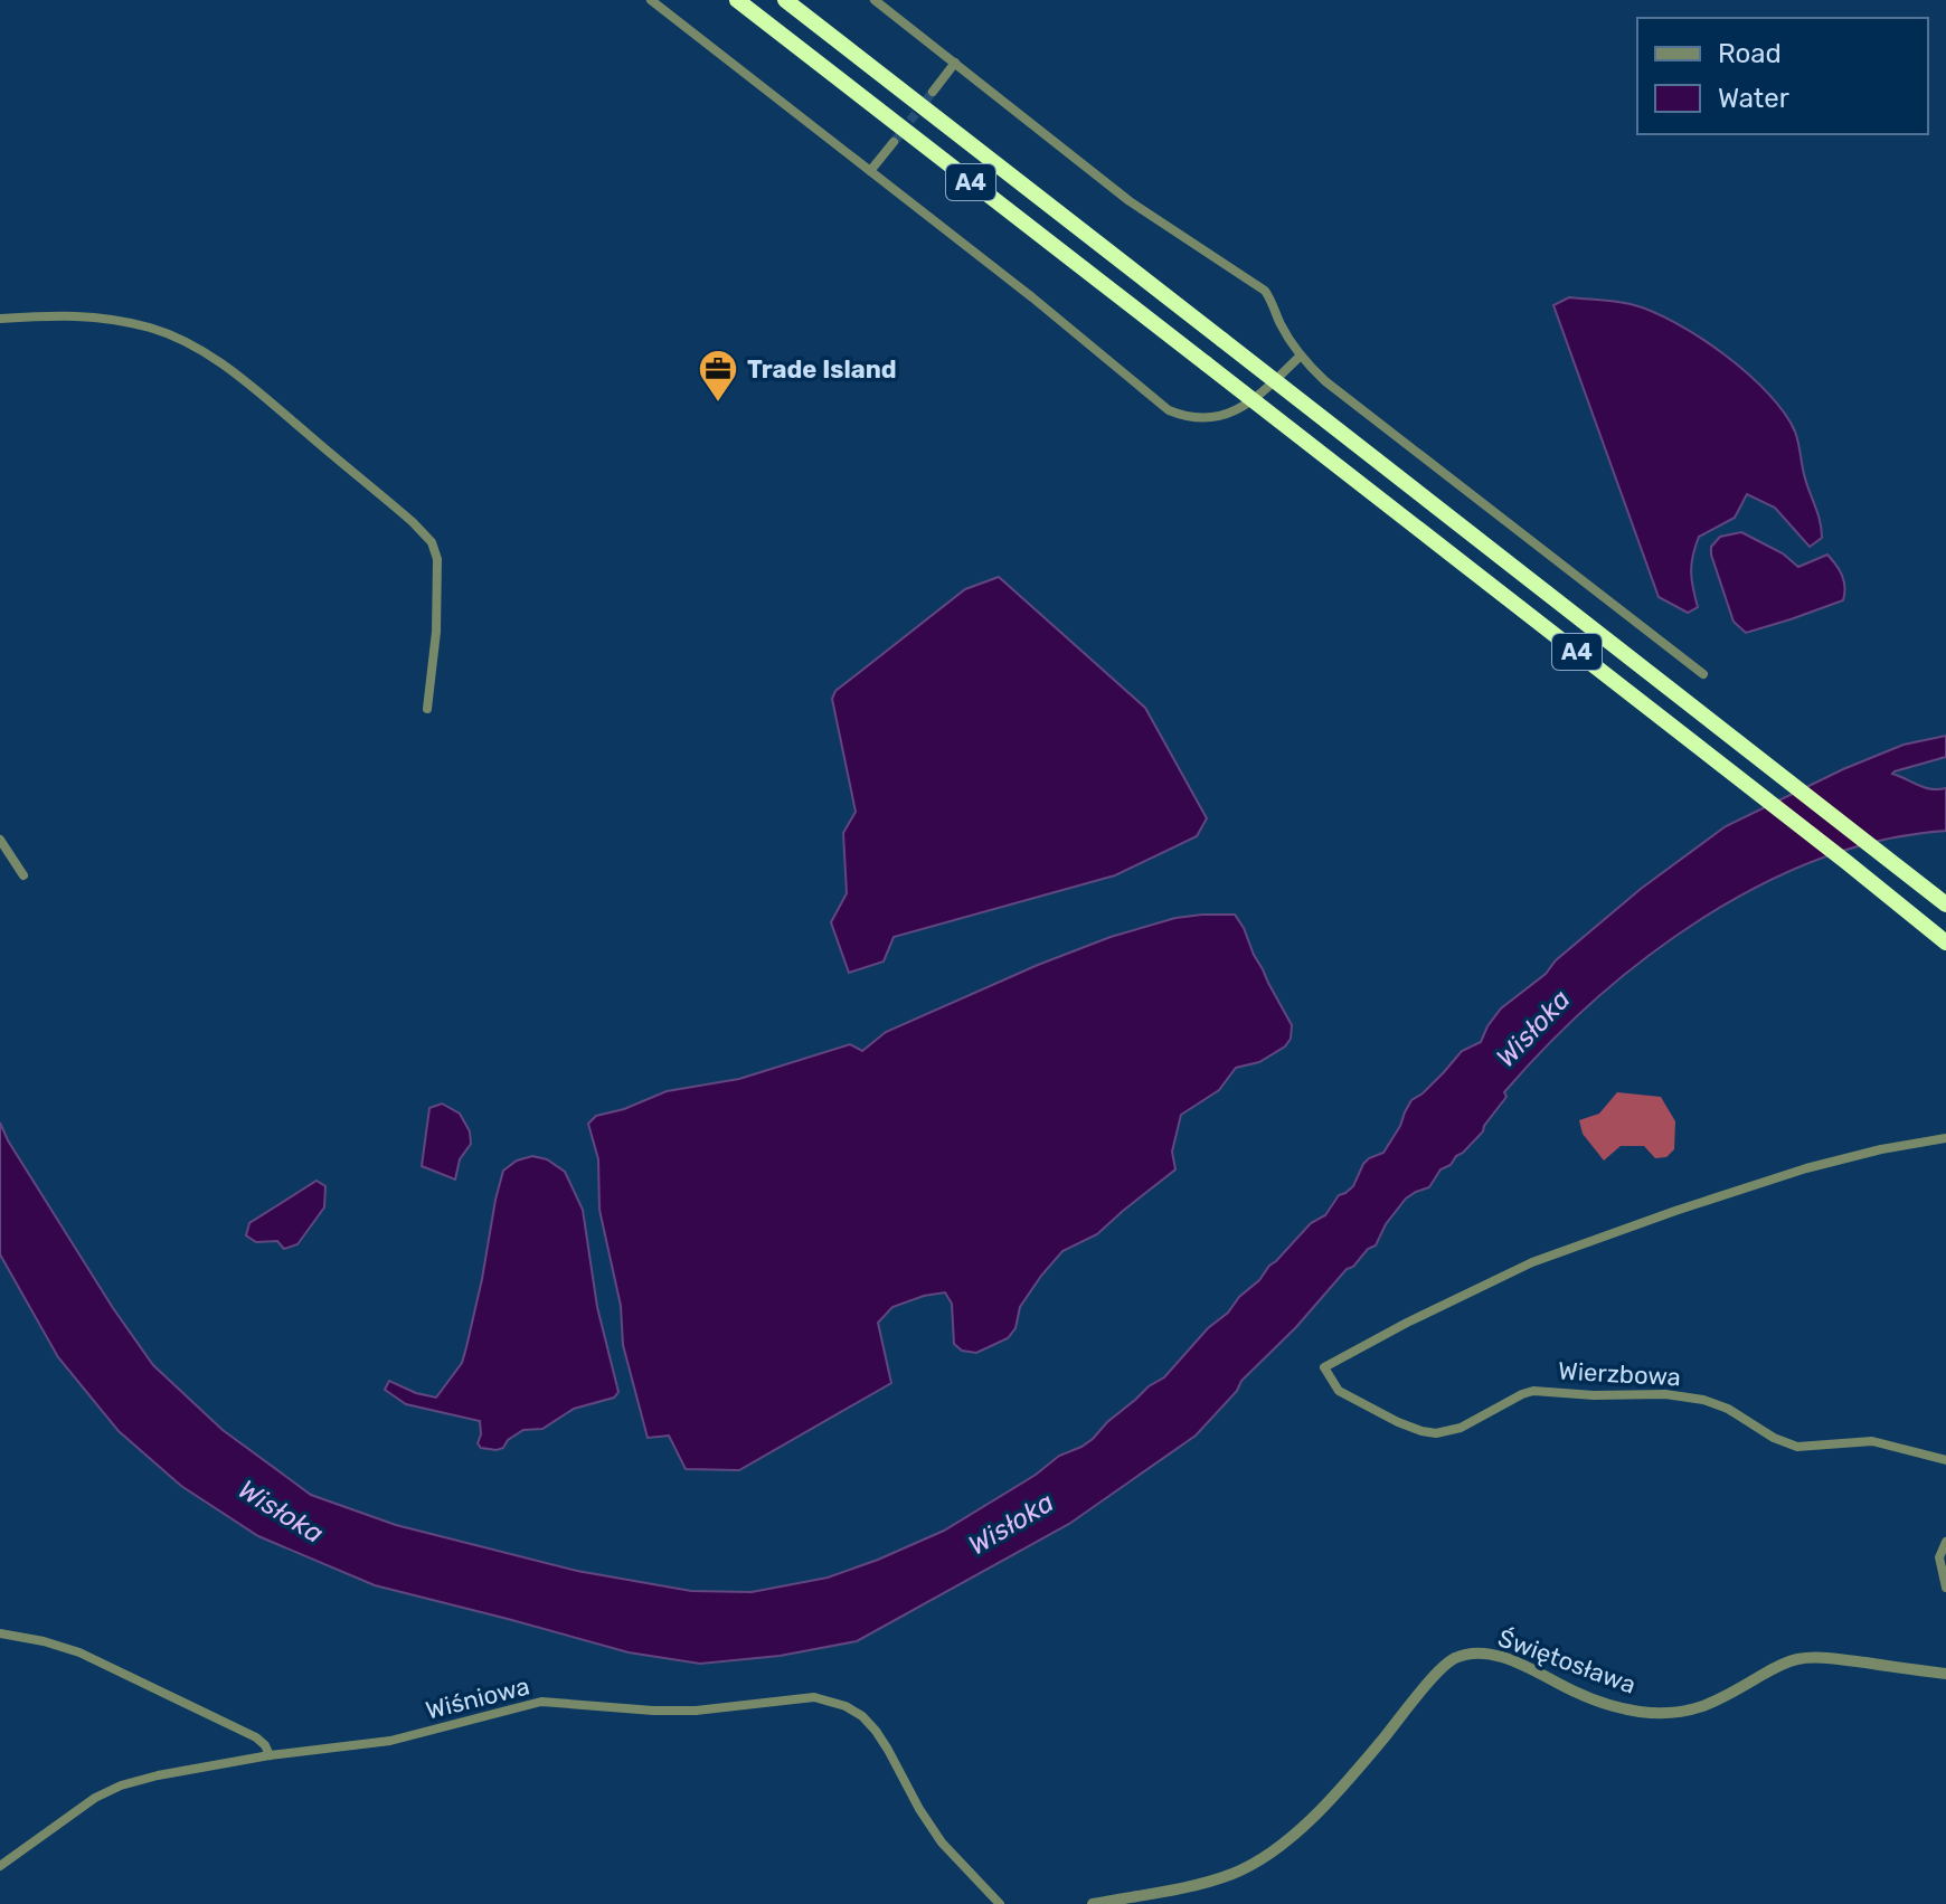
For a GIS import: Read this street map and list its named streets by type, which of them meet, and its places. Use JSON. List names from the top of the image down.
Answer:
{
  "streets": {
    "highway": ["A4"],
    "street": ["Wierzbowa", "Świętosława", "Wiśniowa"]
  },
  "water": ["Wisłoka"],
  "places": {
    "office": ["Trade Island"]
  },
  "legend": ["Road", "Water"]
}
